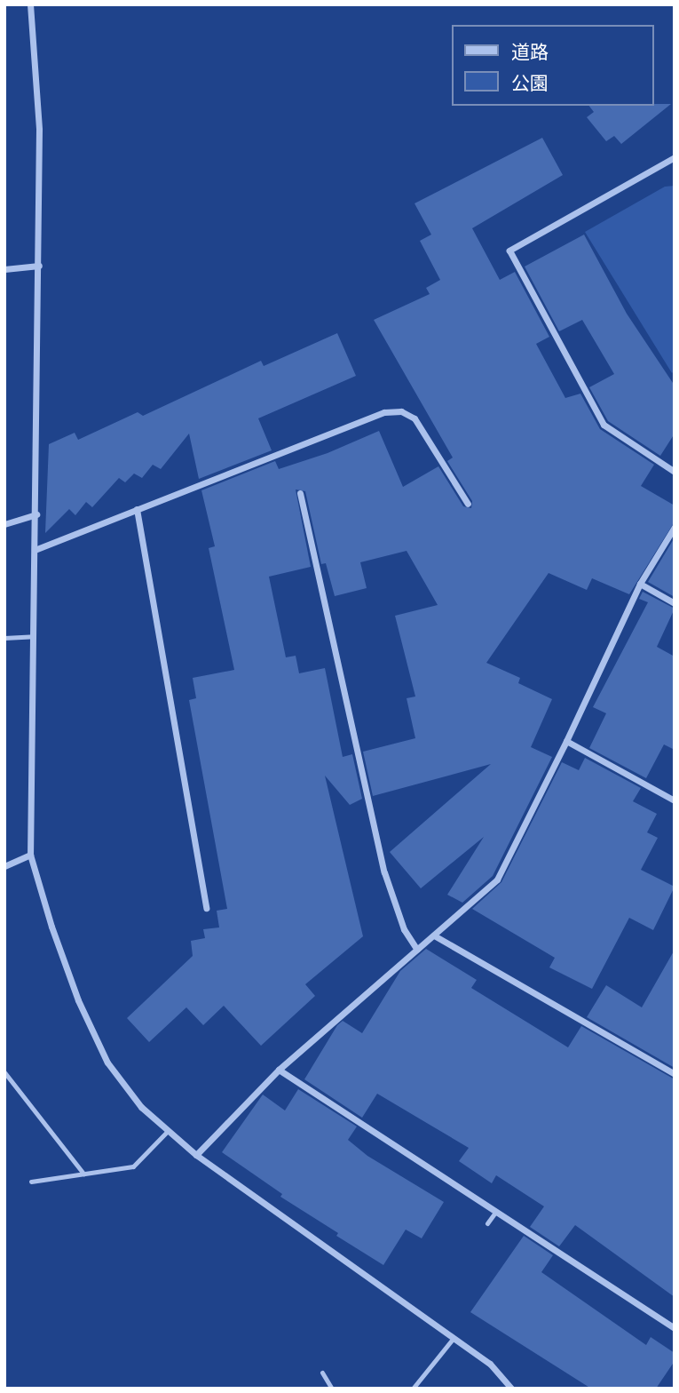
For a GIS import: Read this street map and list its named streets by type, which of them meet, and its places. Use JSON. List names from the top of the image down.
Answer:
{
  "legend": ["道路", "公園"]
}
